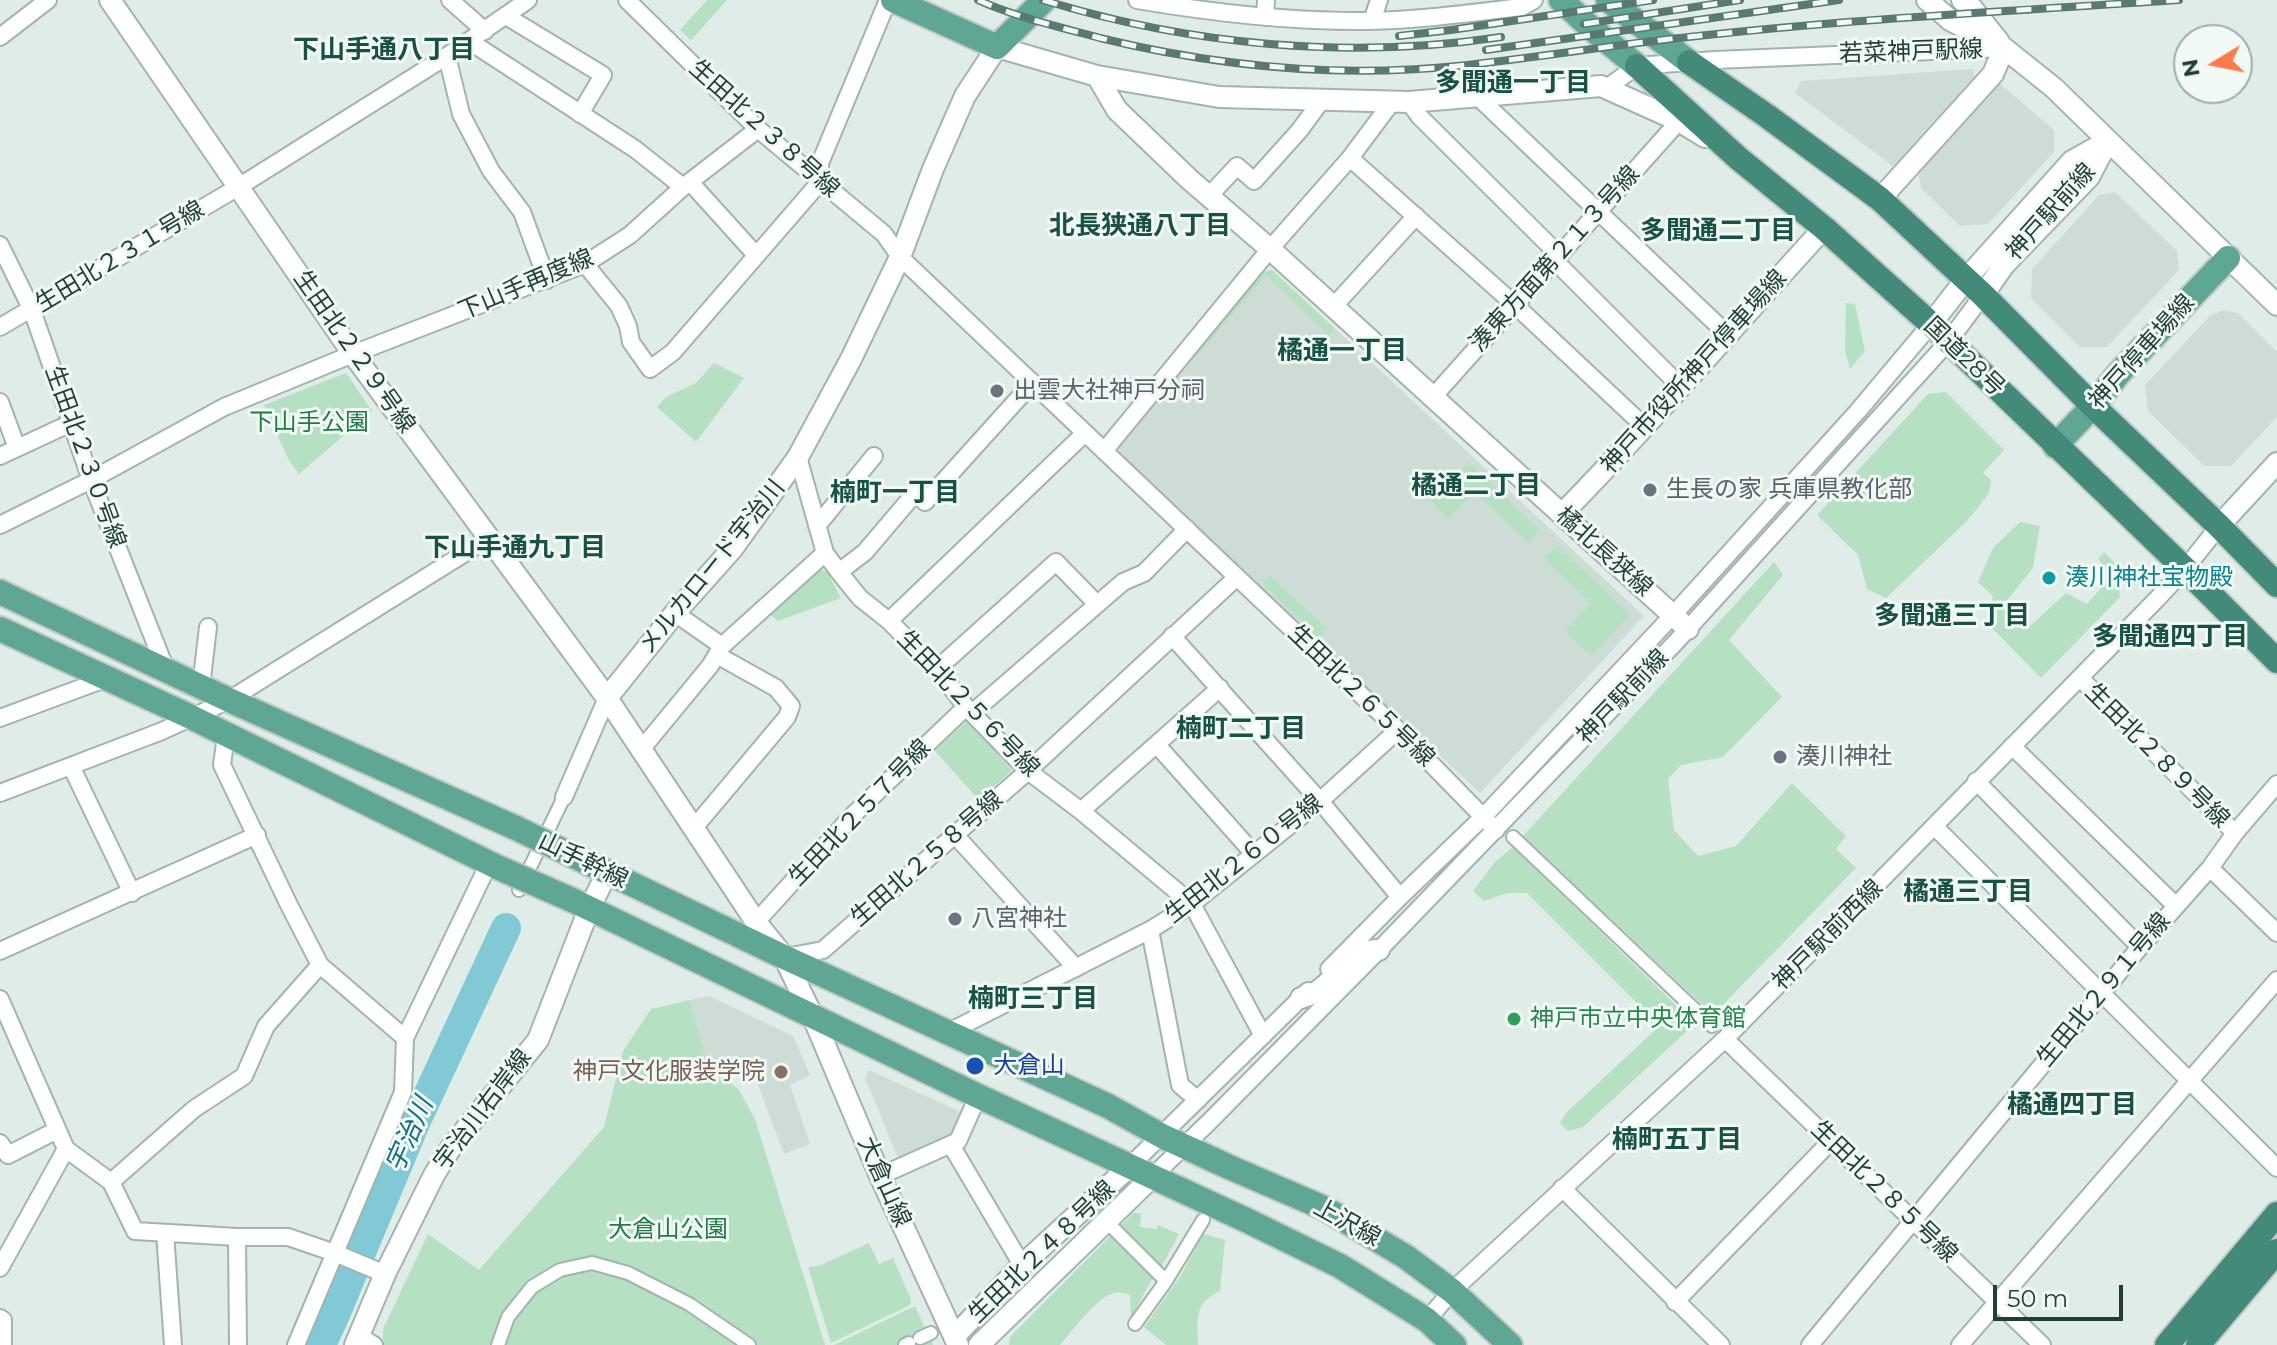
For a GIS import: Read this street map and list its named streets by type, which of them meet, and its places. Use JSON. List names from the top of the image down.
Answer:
{
  "streets": {
    "highway": ["国道28号"],
    "main road": ["神戸停車場線", "山手幹線", "上沢線"],
    "street": [
      "若菜神戸駅線",
      "生田北２３８号線",
      "神戸駅前線",
      "生田北２３１号線",
      "湊東方面第２１３号線",
      "下山手再度線",
      "生田北２２９号線",
      "神戸市役所神戸停車場線",
      "生田北２３０号線",
      "橘北長狭線",
      "メルカロード宇治川",
      "生田北２６５号線",
      "生田北２５６号線",
      "生田北２８９号線",
      "生田北２５７号線",
      "生田北２５８号線",
      "生田北２６０号線",
      "神戸駅前西線",
      "生田北２９１号線",
      "宇治川右岸線",
      "大倉山線",
      "生田北２８５号線",
      "生田北２４８号線"
    ]
  },
  "crossings": [
    ["若菜神戸駅線", "神戸駅前線"],
    ["若菜神戸駅線", "神戸停車場線"],
    ["若菜神戸駅線", "国道28号"],
    ["生田北２３８号線", "下山手再度線"],
    ["生田北２３８号線", "メルカロード宇治川"],
    ["生田北２３８号線", "生田北２６５号線"],
    ["神戸駅前線", "国道28号"],
    ["神戸駅前線", "橘北長狭線"],
    ["神戸駅前線", "生田北２６５号線"],
    ["神戸駅前線", "生田北２５６号線"],
    ["神戸駅前線", "山手幹線"],
    ["神戸駅前線", "上沢線"],
    ["神戸駅前線", "生田北２４８号線"],
    ["生田北２３１号線", "生田北２２９号線"],
    ["生田北２３１号線", "生田北２３０号線"],
    ["湊東方面第２１３号線", "橘北長狭線"],
    ["下山手再度線", "生田北２２９号線"],
    ["下山手再度線", "生田北２３０号線"],
    ["生田北２２９号線", "メルカロード宇治川"],
    ["神戸停車場線", "国道28号"],
    ["国道28号", "神戸市役所神戸停車場線"],
    ["国道28号", "神戸駅前西線"],
    ["神戸市役所神戸停車場線", "橘北長狭線"],
    ["生田北２３０号線", "山手幹線"],
    ["メルカロード宇治川", "生田北２５６号線"],
    ["生田北２６５号線", "生田北２５７号線"],
    ["生田北２６５号線", "生田北２５８号線"],
    ["生田北２６５号線", "生田北２６０号線"],
    ["生田北２５６号線", "生田北２５７号線"],
    ["生田北２５６号線", "生田北２５８号線"],
    ["生田北２５６号線", "生田北２６０号線"],
    ["生田北２８９号線", "神戸駅前西線"],
    ["生田北２８９号線", "生田北２９１号線"],
    ["生田北２５８号線", "山手幹線"],
    ["生田北２６０号線", "山手幹線"],
    ["山手幹線", "宇治川右岸線"],
    ["山手幹線", "大倉山線"],
    ["山手幹線", "上沢線"],
    ["山手幹線", "生田北２４８号線"],
    ["神戸駅前西線", "生田北２８５号線"],
    ["神戸駅前西線", "上沢線"],
    ["生田北２９１号線", "生田北２８５号線"],
    ["大倉山線", "生田北２４８号線"],
    ["上沢線", "生田北２４８号線"]
  ],
  "districts": [
    "下山手通八丁目",
    "多聞通一丁目",
    "北長狭通八丁目",
    "多聞通二丁目",
    "橘通一丁目",
    "橘通二丁目",
    "楠町一丁目",
    "下山手通九丁目",
    "多聞通三丁目",
    "多聞通四丁目",
    "楠町二丁目",
    "橘通三丁目",
    "楠町三丁目",
    "橘通四丁目",
    "楠町五丁目"
  ],
  "water": ["宇治川"],
  "parks": ["下山手公園", "大倉山公園"],
  "places": [
    "出雲大社神戸分祠",
    "生長の家 兵庫県教化部",
    "湊川神社宝物殿",
    "湊川神社",
    "八宮神社",
    "神戸市立中央体育館",
    "大倉山",
    "神戸文化服装学院"
  ],
  "scale_bar": "50 m",
  "north": "left"
}
